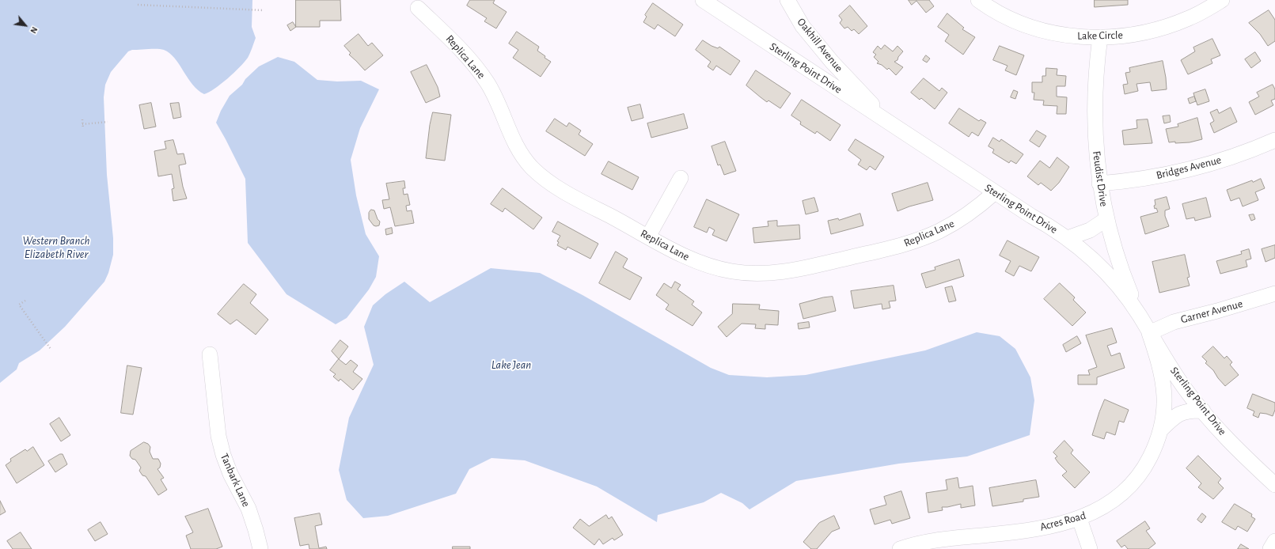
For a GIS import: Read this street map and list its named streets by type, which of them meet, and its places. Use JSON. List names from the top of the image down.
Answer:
{
  "streets": {
    "street": [
      "Lake Circle",
      "Oakhill Avenue",
      "Replica Lane",
      "Sterling Point Drive",
      "Bridges Avenue",
      "Feudist Drive",
      "Garner Avenue",
      "Tanbark Lane",
      "Acres Road"
    ]
  },
  "crossings": [
    ["Lake Circle", "Feudist Drive"],
    ["Oakhill Avenue", "Sterling Point Drive"],
    ["Replica Lane", "Sterling Point Drive"],
    ["Sterling Point Drive", "Feudist Drive"],
    ["Sterling Point Drive", "Garner Avenue"],
    ["Sterling Point Drive", "Acres Road"],
    ["Bridges Avenue", "Feudist Drive"],
    ["Garner Avenue", "Acres Road"]
  ],
  "water": ["Western Branch Elizabeth River", "Lake Jean"],
  "north": "bottom right"
}
